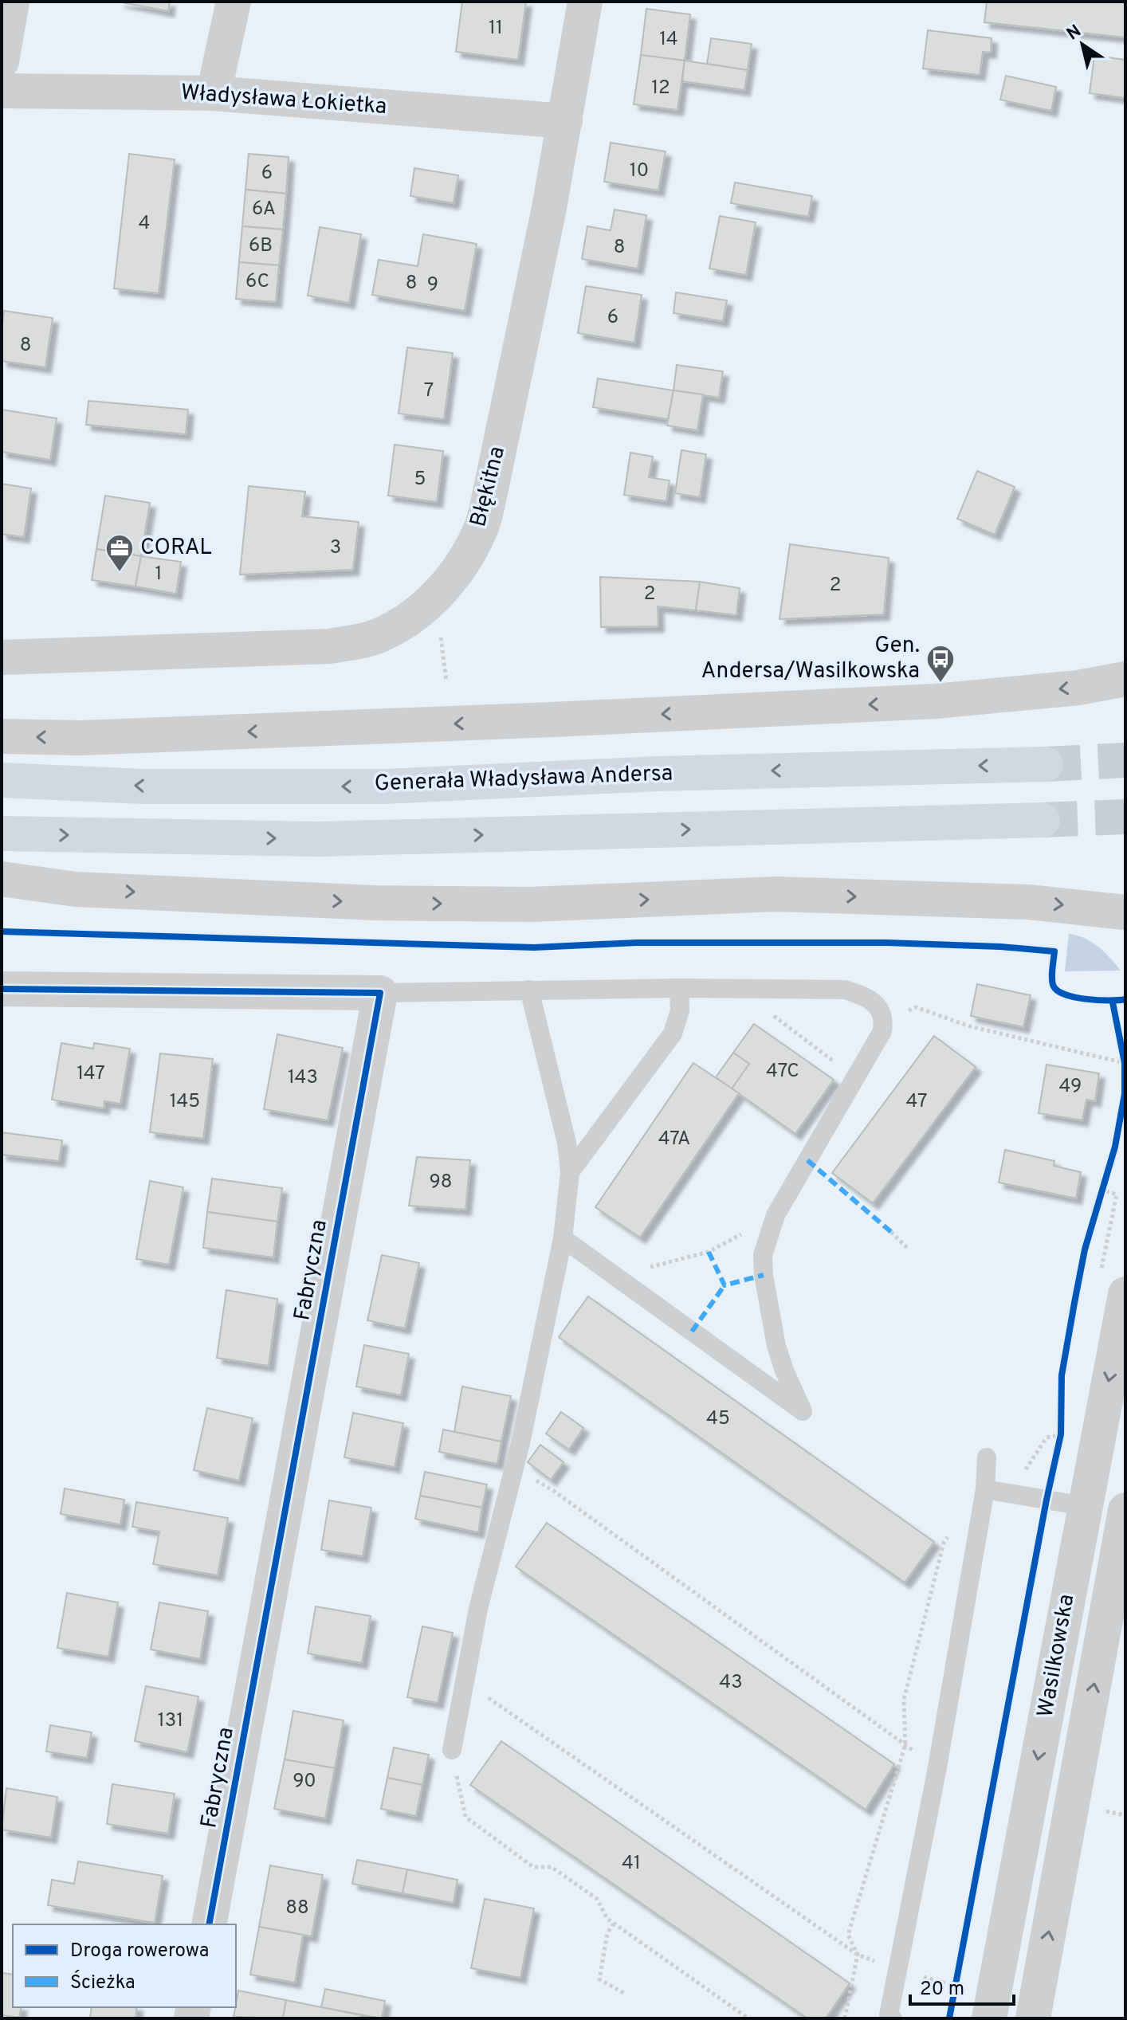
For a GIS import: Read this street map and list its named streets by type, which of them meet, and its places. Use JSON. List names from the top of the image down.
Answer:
{
  "streets": {
    "highway": ["Generała Władysława Andersa"],
    "main road": [
      "Władysława Łokietka",
      "Błękitna",
      "Fabryczna",
      "Wasilkowska"
    ]
  },
  "crossings": [
    ["Władysława Łokietka", "Błękitna"]
  ],
  "places": {
    "office": ["CORAL"],
    "bus stop": ["Gen. Andersa/Wasilkowska"]
  },
  "house_numbers": [
    "11",
    "14",
    "12",
    "10",
    "6",
    "6A",
    "4",
    "6B",
    "8",
    "6C",
    "8",
    "9",
    "6",
    "8",
    "7",
    "5",
    "3",
    "1",
    "2",
    "2",
    "47C",
    "147",
    "143",
    "49",
    "145",
    "47",
    "47A",
    "98",
    "45",
    "43",
    "131",
    "90",
    "41",
    "88"
  ],
  "legend": ["Droga rowerowa", "Ścieżka"],
  "scale_bar": "20 m",
  "north": "top left"
}
